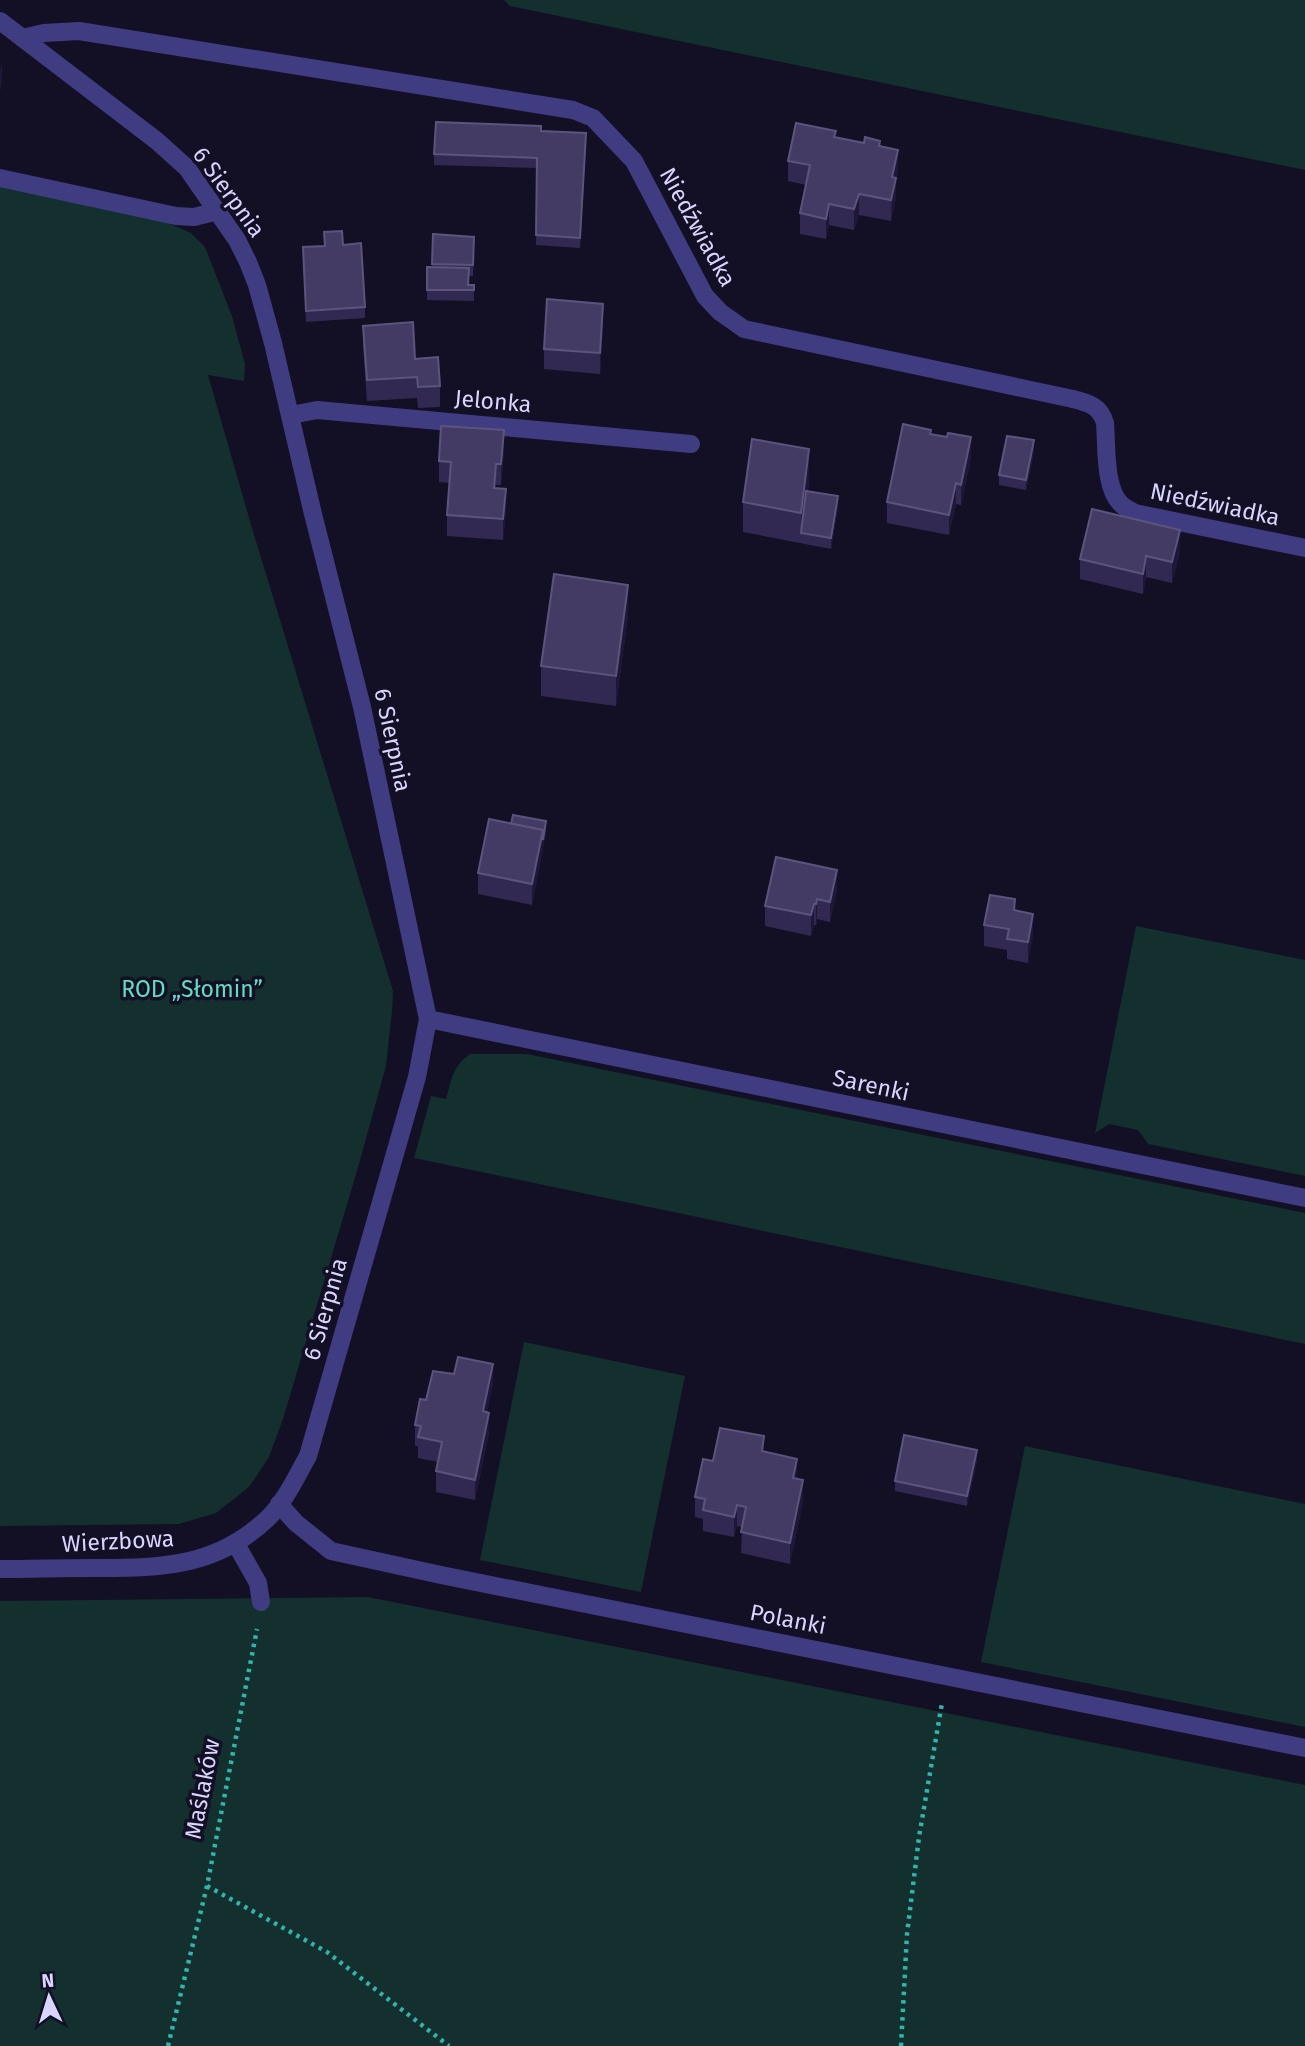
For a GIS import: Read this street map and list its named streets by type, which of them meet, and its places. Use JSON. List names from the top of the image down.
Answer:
{
  "streets": {
    "street": [
      "6 Sierpnia",
      "Niedźwiadka",
      "Jelonka",
      "Sarenki",
      "Wierzbowa",
      "Polanki"
    ],
    "path": ["Maślaków"]
  },
  "crossings": [
    ["6 Sierpnia", "Niedźwiadka"],
    ["6 Sierpnia", "Jelonka"],
    ["6 Sierpnia", "Sarenki"],
    ["6 Sierpnia", "Wierzbowa"],
    ["6 Sierpnia", "Polanki"]
  ],
  "parks": ["ROD „Słomin”"],
  "north": "top"
}
